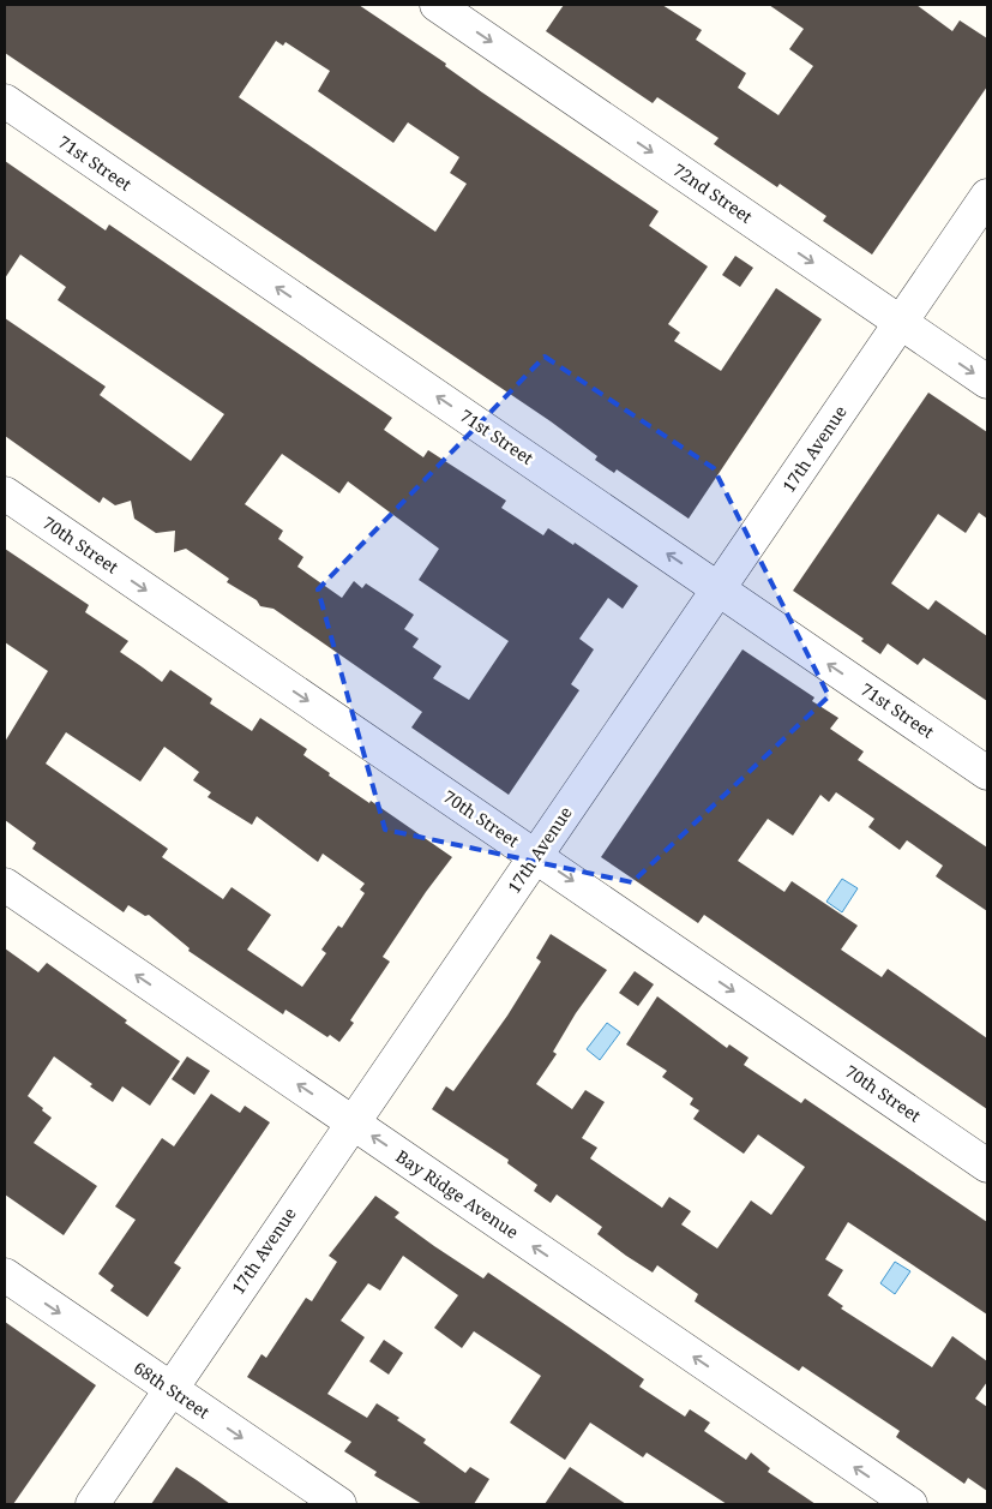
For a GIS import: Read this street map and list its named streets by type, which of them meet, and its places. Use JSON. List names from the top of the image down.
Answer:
{
  "streets": {
    "street": [
      "71st Street",
      "72nd Street",
      "17th Avenue",
      "70th Street",
      "Bay Ridge Avenue",
      "68th Street"
    ]
  },
  "crossings": [
    ["71st Street", "17th Avenue"],
    ["72nd Street", "17th Avenue"],
    ["17th Avenue", "70th Street"],
    ["17th Avenue", "Bay Ridge Avenue"],
    ["17th Avenue", "68th Street"]
  ],
  "one_way": [
    "71st Street",
    "72nd Street",
    "70th Street",
    "Bay Ridge Avenue",
    "68th Street"
  ]
}
